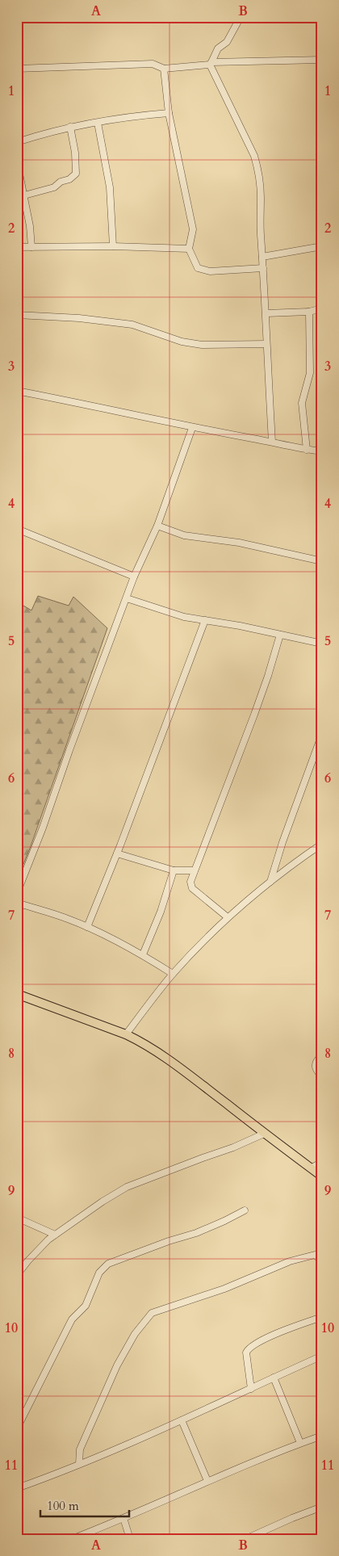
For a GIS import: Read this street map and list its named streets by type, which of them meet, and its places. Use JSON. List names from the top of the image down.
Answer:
{
  "scale_bar": "100 m",
  "grid": {
    "columns": ["A", "B"],
    "rows": [
      "1",
      "2",
      "3",
      "4",
      "5",
      "6",
      "7",
      "8",
      "9",
      "10",
      "11"
    ]
  }
}
